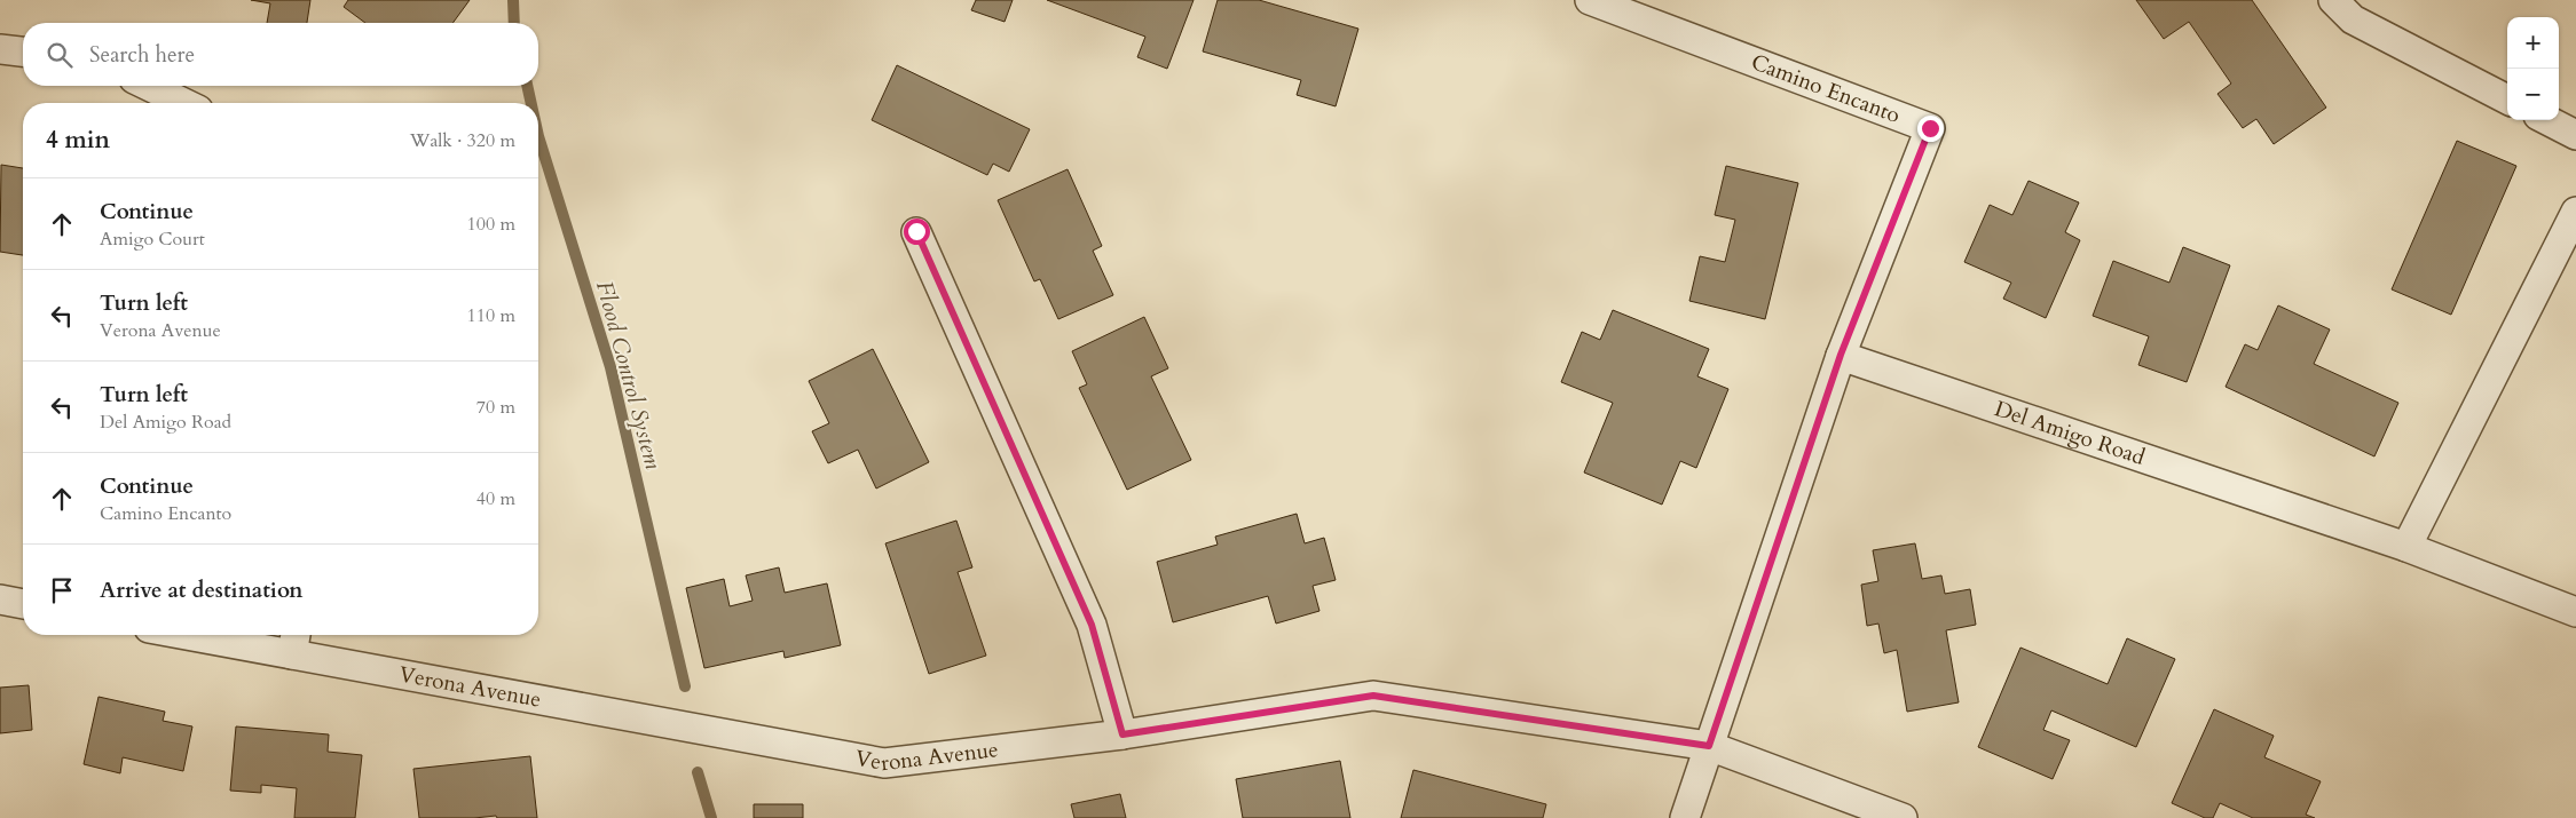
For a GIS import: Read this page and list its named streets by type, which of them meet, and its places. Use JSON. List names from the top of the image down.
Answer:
{
  "streets": {
    "street": ["Camino Encanto", "Del Amigo Road", "Verona Avenue"]
  },
  "crossings": [
    ["Camino Encanto", "Del Amigo Road"]
  ],
  "water": ["Flood Control System"],
  "page": {
    "map_buttons": ["+", "−"],
    "search": "Search here",
    "heading": ["4 min", "Walk · 320 m"],
    "list": [
      ["Continue", "Amigo Court", "100 m"],
      ["Turn left", "Verona Avenue", "110 m"],
      ["Turn left", "Del Amigo Road", "70 m"],
      ["Continue", "Camino Encanto", "40 m"],
      "Arrive at destination"
    ]
  }
}
